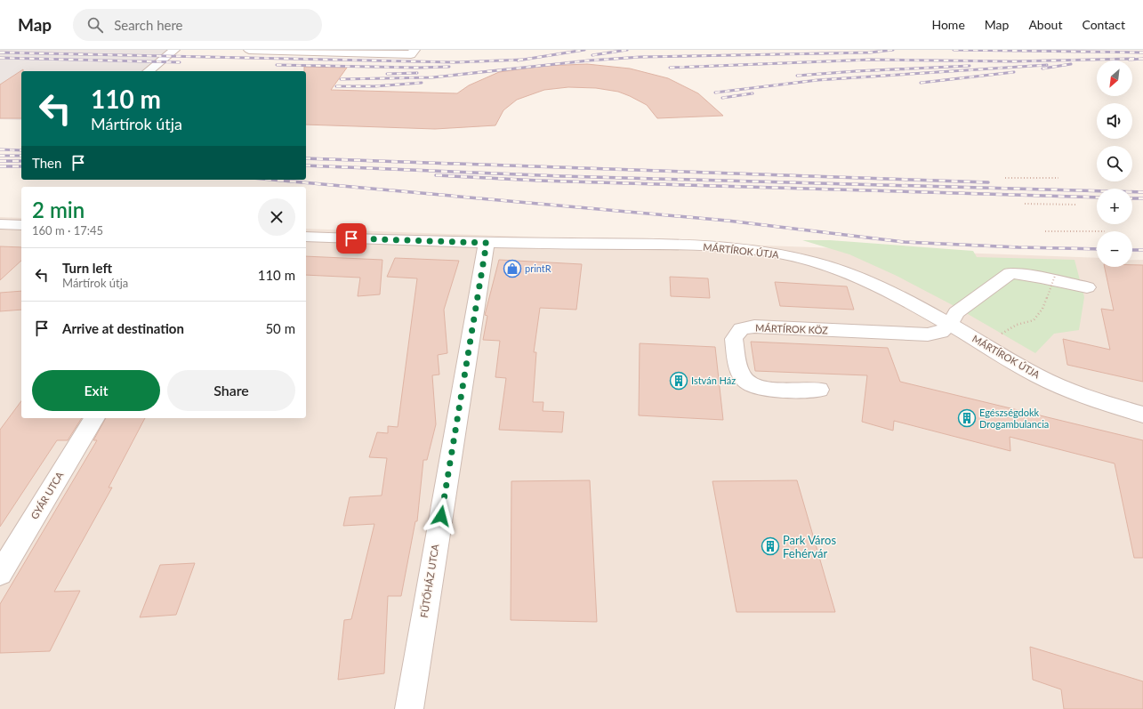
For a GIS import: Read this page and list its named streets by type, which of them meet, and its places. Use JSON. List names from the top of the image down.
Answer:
{
  "streets": {
    "street": [
      "MÁRTÍROK ÚTJA",
      "MÁRTÍROK KÖZ",
      "GYÁR UTCA",
      "FŰTŐHÁZ UTCA"
    ]
  },
  "crossings": [
    ["MÁRTÍROK ÚTJA", "MÁRTÍROK KÖZ"],
    ["MÁRTÍROK ÚTJA", "FŰTŐHÁZ UTCA"]
  ],
  "places": {
    "shop": ["printR"],
    "building": ["István Ház", "Egészségdokk Drogambulancia", "Park Város Fehérvár"]
  },
  "north": "bottom left",
  "page": {
    "header": "Map",
    "search": "Search here",
    "nav": [
      "Home",
      "Map",
      "About",
      "Contact"
    ],
    "map_buttons": ["+", "−"],
    "turn": ["110 m", "Mártírok útja"],
    "then": "Then",
    "heading": ["2 min", "160 m · 17:45"],
    "list": [
      {
        "name": "Turn left",
        "note": "Mártírok útja",
        "value": "110 m"
      },
      {
        "name": "Arrive at destination",
        "value": "50 m"
      }
    ],
    "buttons": ["Exit", "Share"]
  }
}
